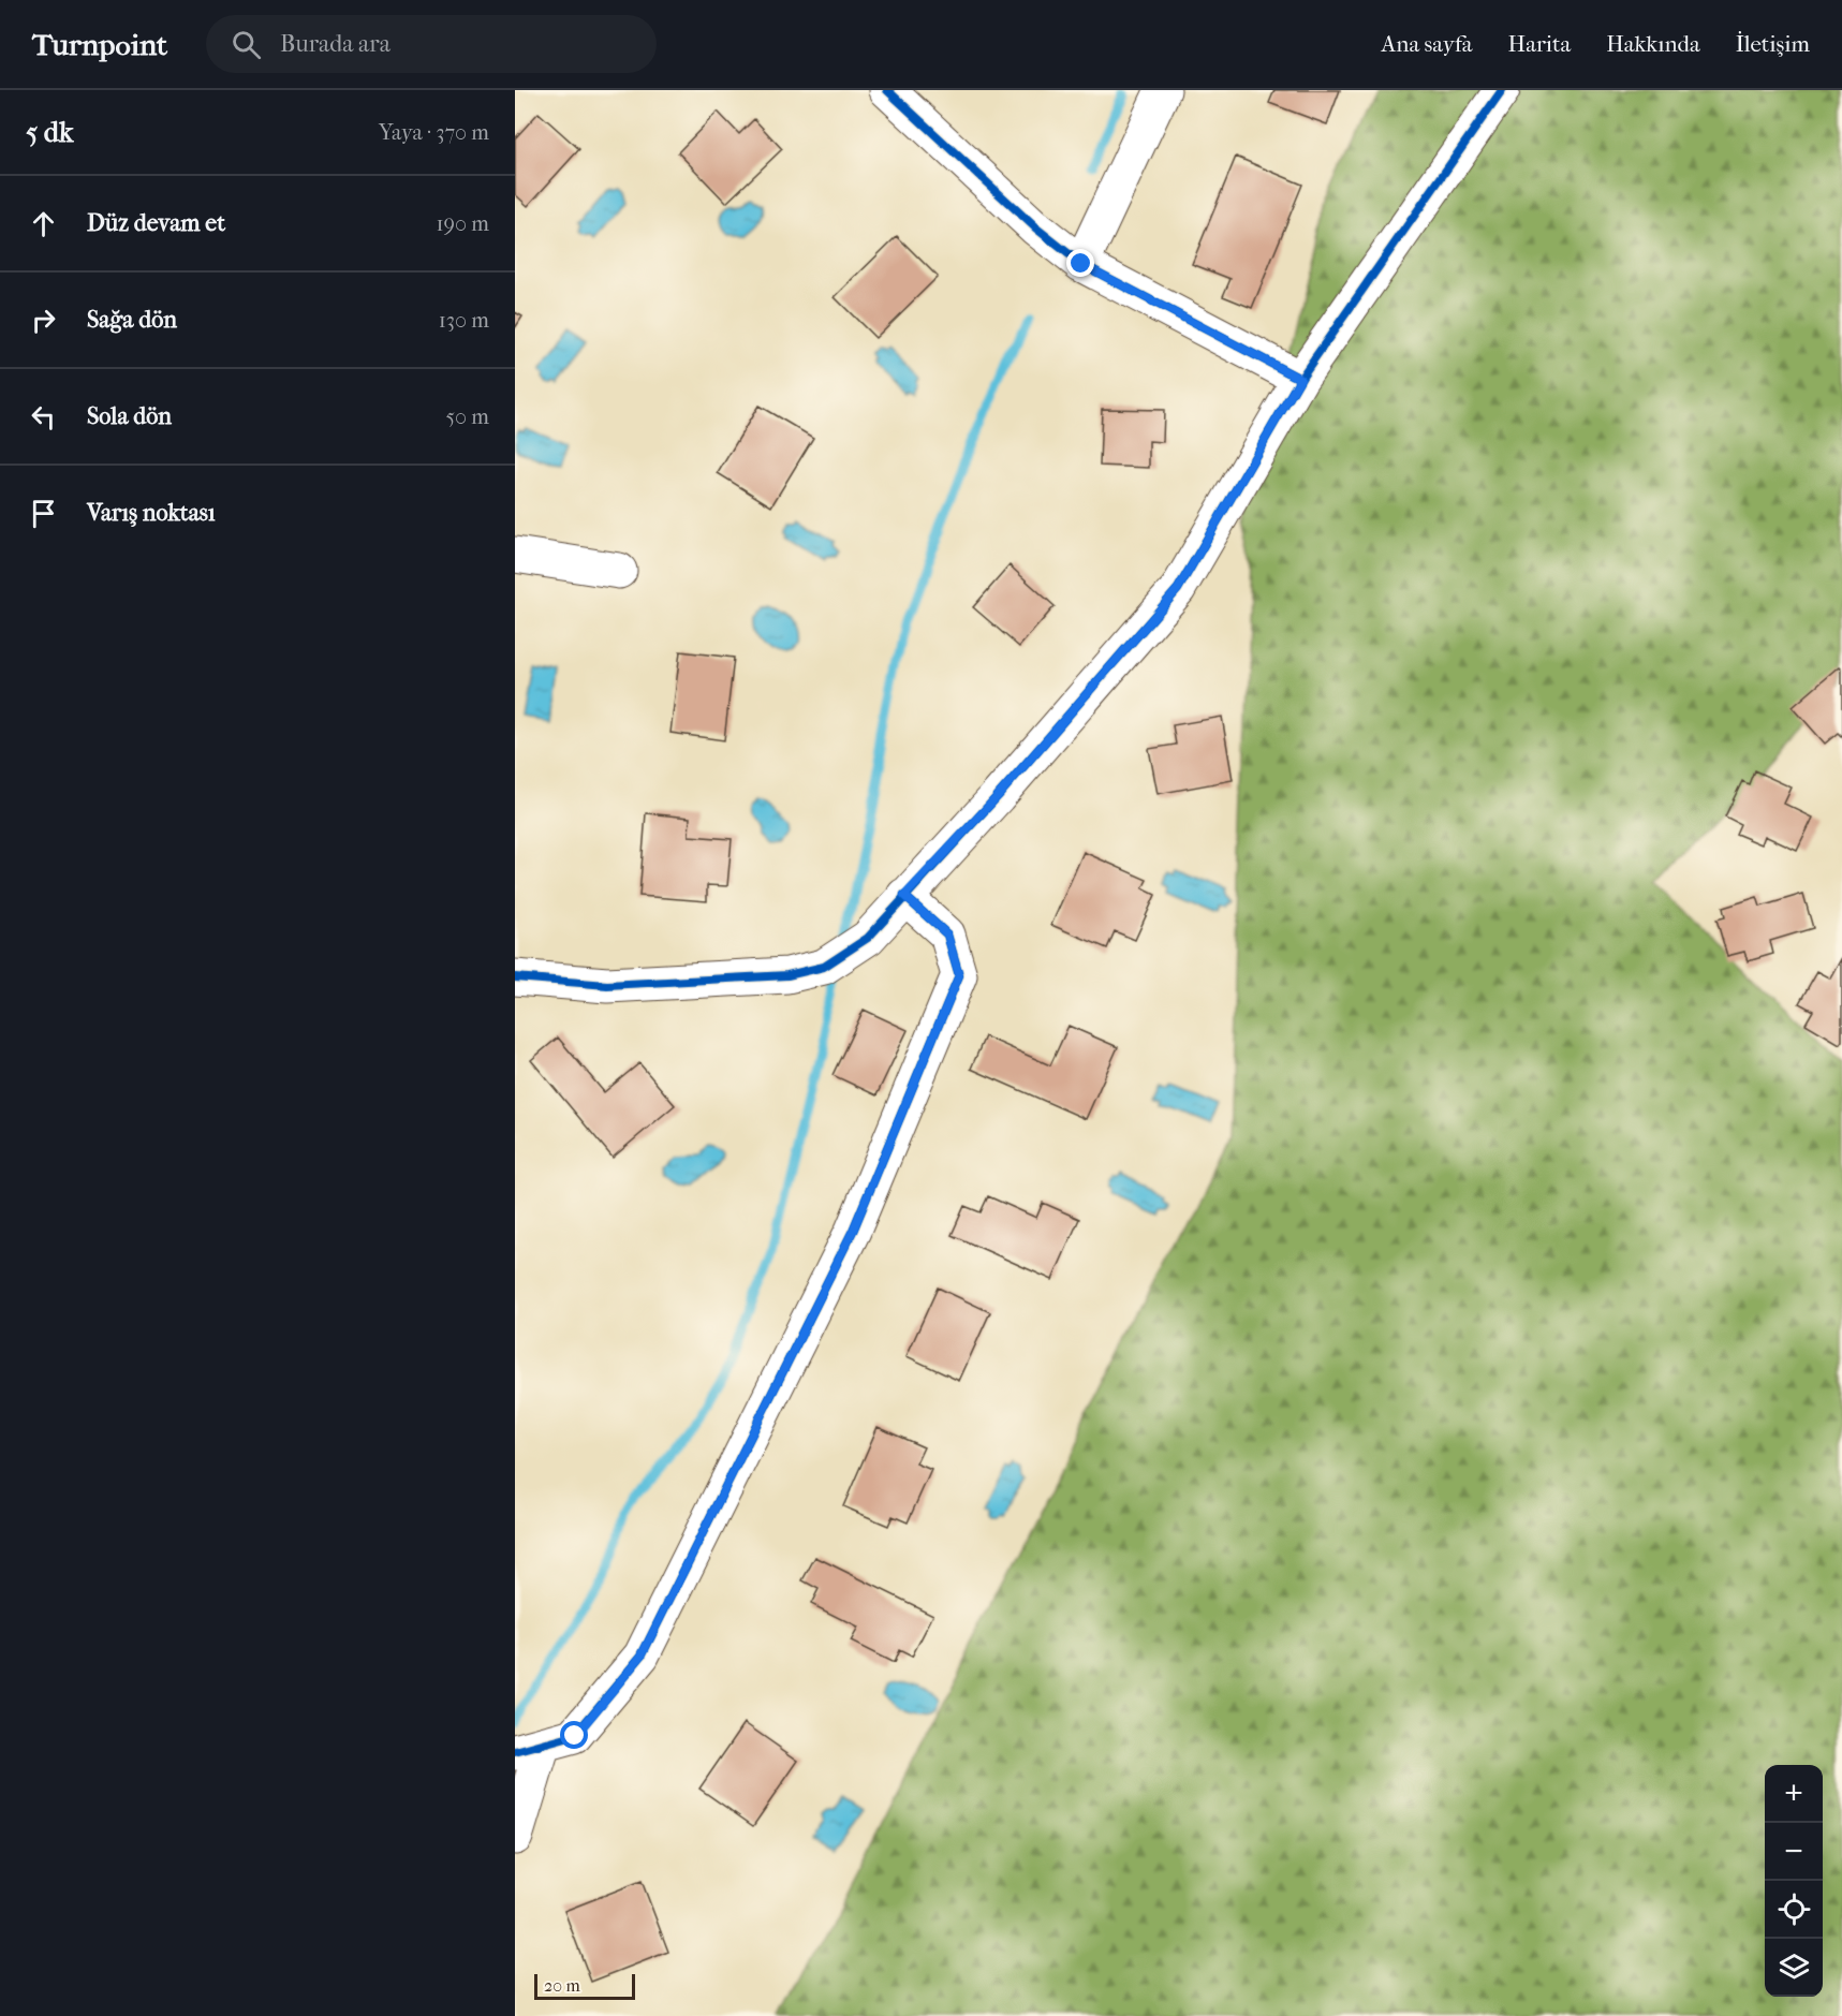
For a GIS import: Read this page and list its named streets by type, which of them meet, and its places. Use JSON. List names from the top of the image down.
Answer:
{
  "scale_bar": "20 m",
  "page": {
    "header": "Turnpoint",
    "search": "Burada ara",
    "nav": [
      "Ana sayfa",
      "Harita",
      "Hakkında",
      "İletişim"
    ],
    "heading": ["5 dk", "Yaya · 370 m"],
    "list": [
      ["Düz devam et", "190 m"],
      ["Sağa dön", "130 m"],
      ["Sola dön", "50 m"],
      "Varış noktası"
    ],
    "map_buttons": ["+", "−"],
    "scale": "20 m"
  }
}
